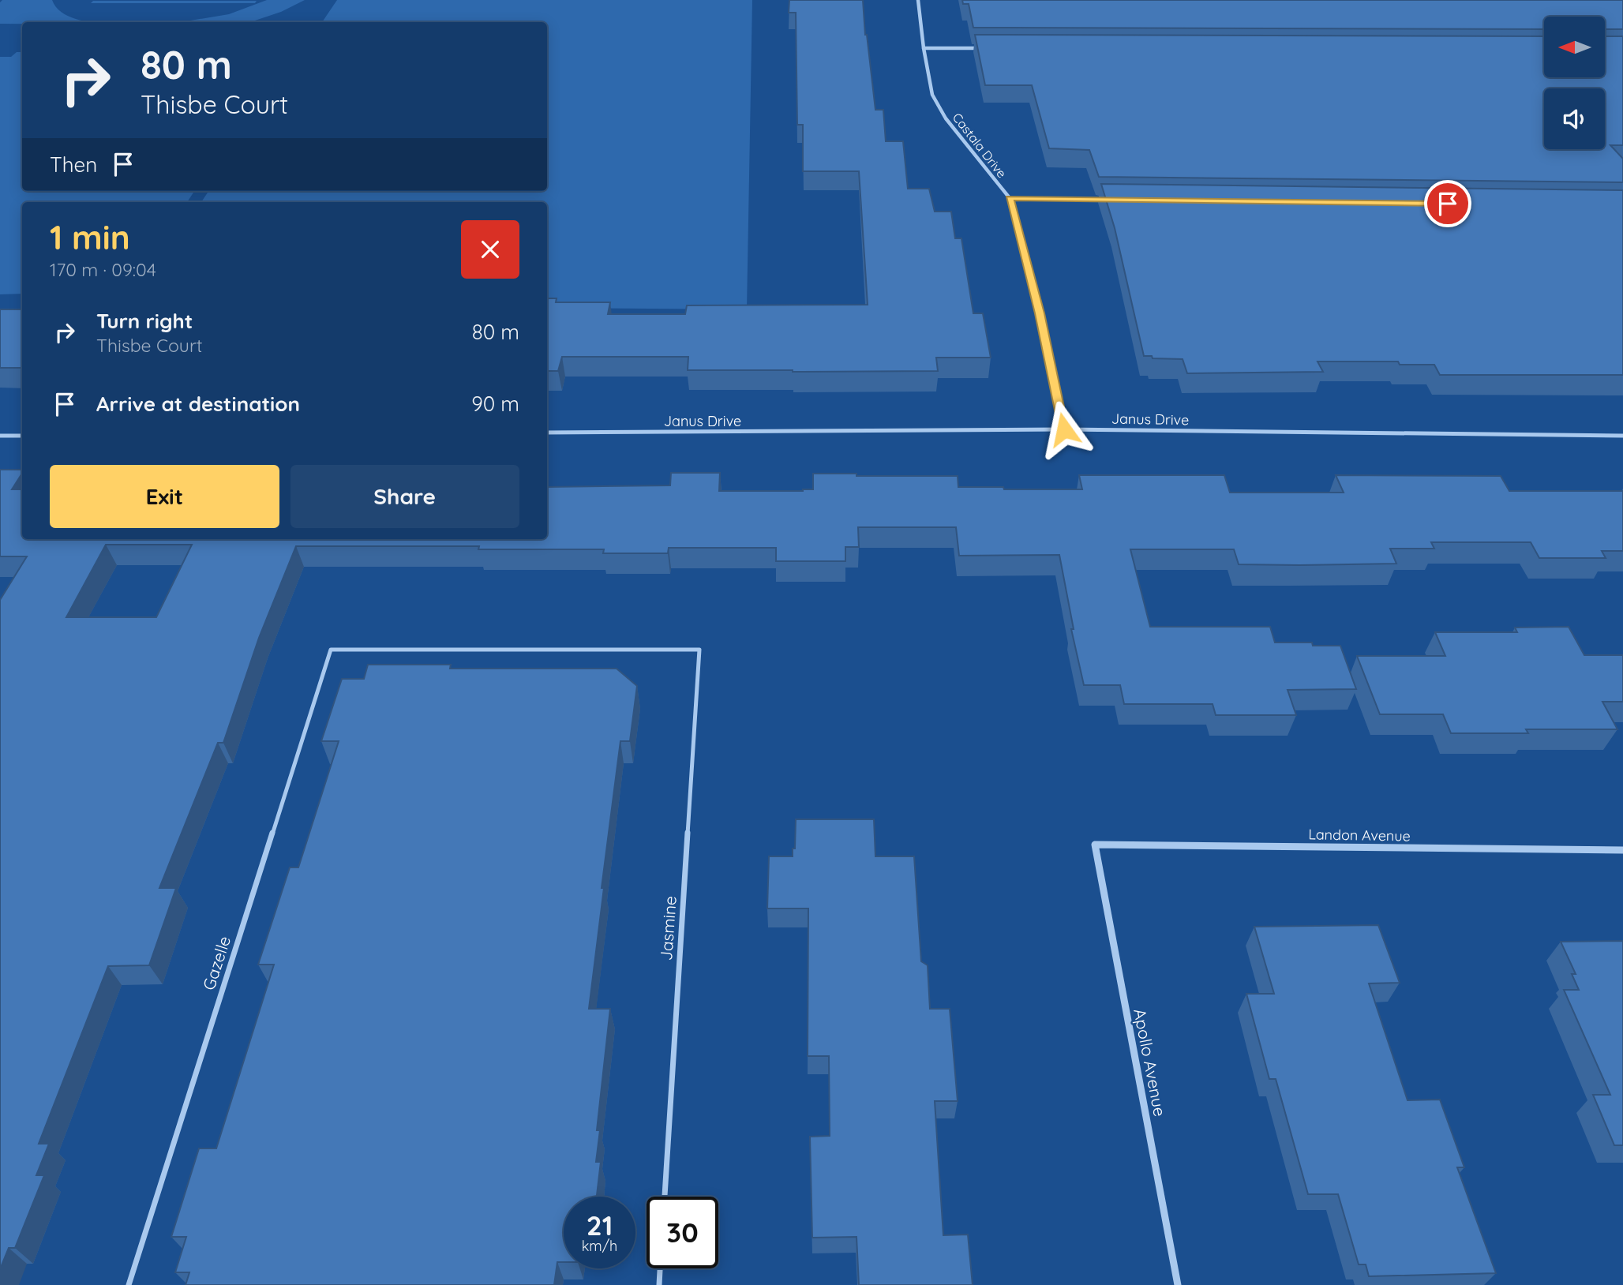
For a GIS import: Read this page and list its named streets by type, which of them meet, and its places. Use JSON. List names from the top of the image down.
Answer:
{
  "streets": {
    "street": [
      "Castala Drive",
      "Janus Drive",
      "Landon Avenue",
      "Apollo Avenue"
    ],
    "lane": ["Jasmine", "Gazelle"]
  },
  "crossings": [
    ["Castala Drive", "Janus Drive"],
    ["Landon Avenue", "Apollo Avenue"],
    ["Jasmine", "Gazelle"]
  ],
  "north": "left",
  "page": {
    "turn": ["80 m", "Thisbe Court"],
    "then": "Then",
    "heading": ["1 min", "170 m · 09:04"],
    "list": [
      {
        "name": "Turn right",
        "note": "Thisbe Court",
        "value": "80 m"
      },
      {
        "name": "Arrive at destination",
        "value": "90 m"
      }
    ],
    "buttons": ["Exit", "Share"],
    "speed": "21 km/h",
    "limit": "30"
  }
}
